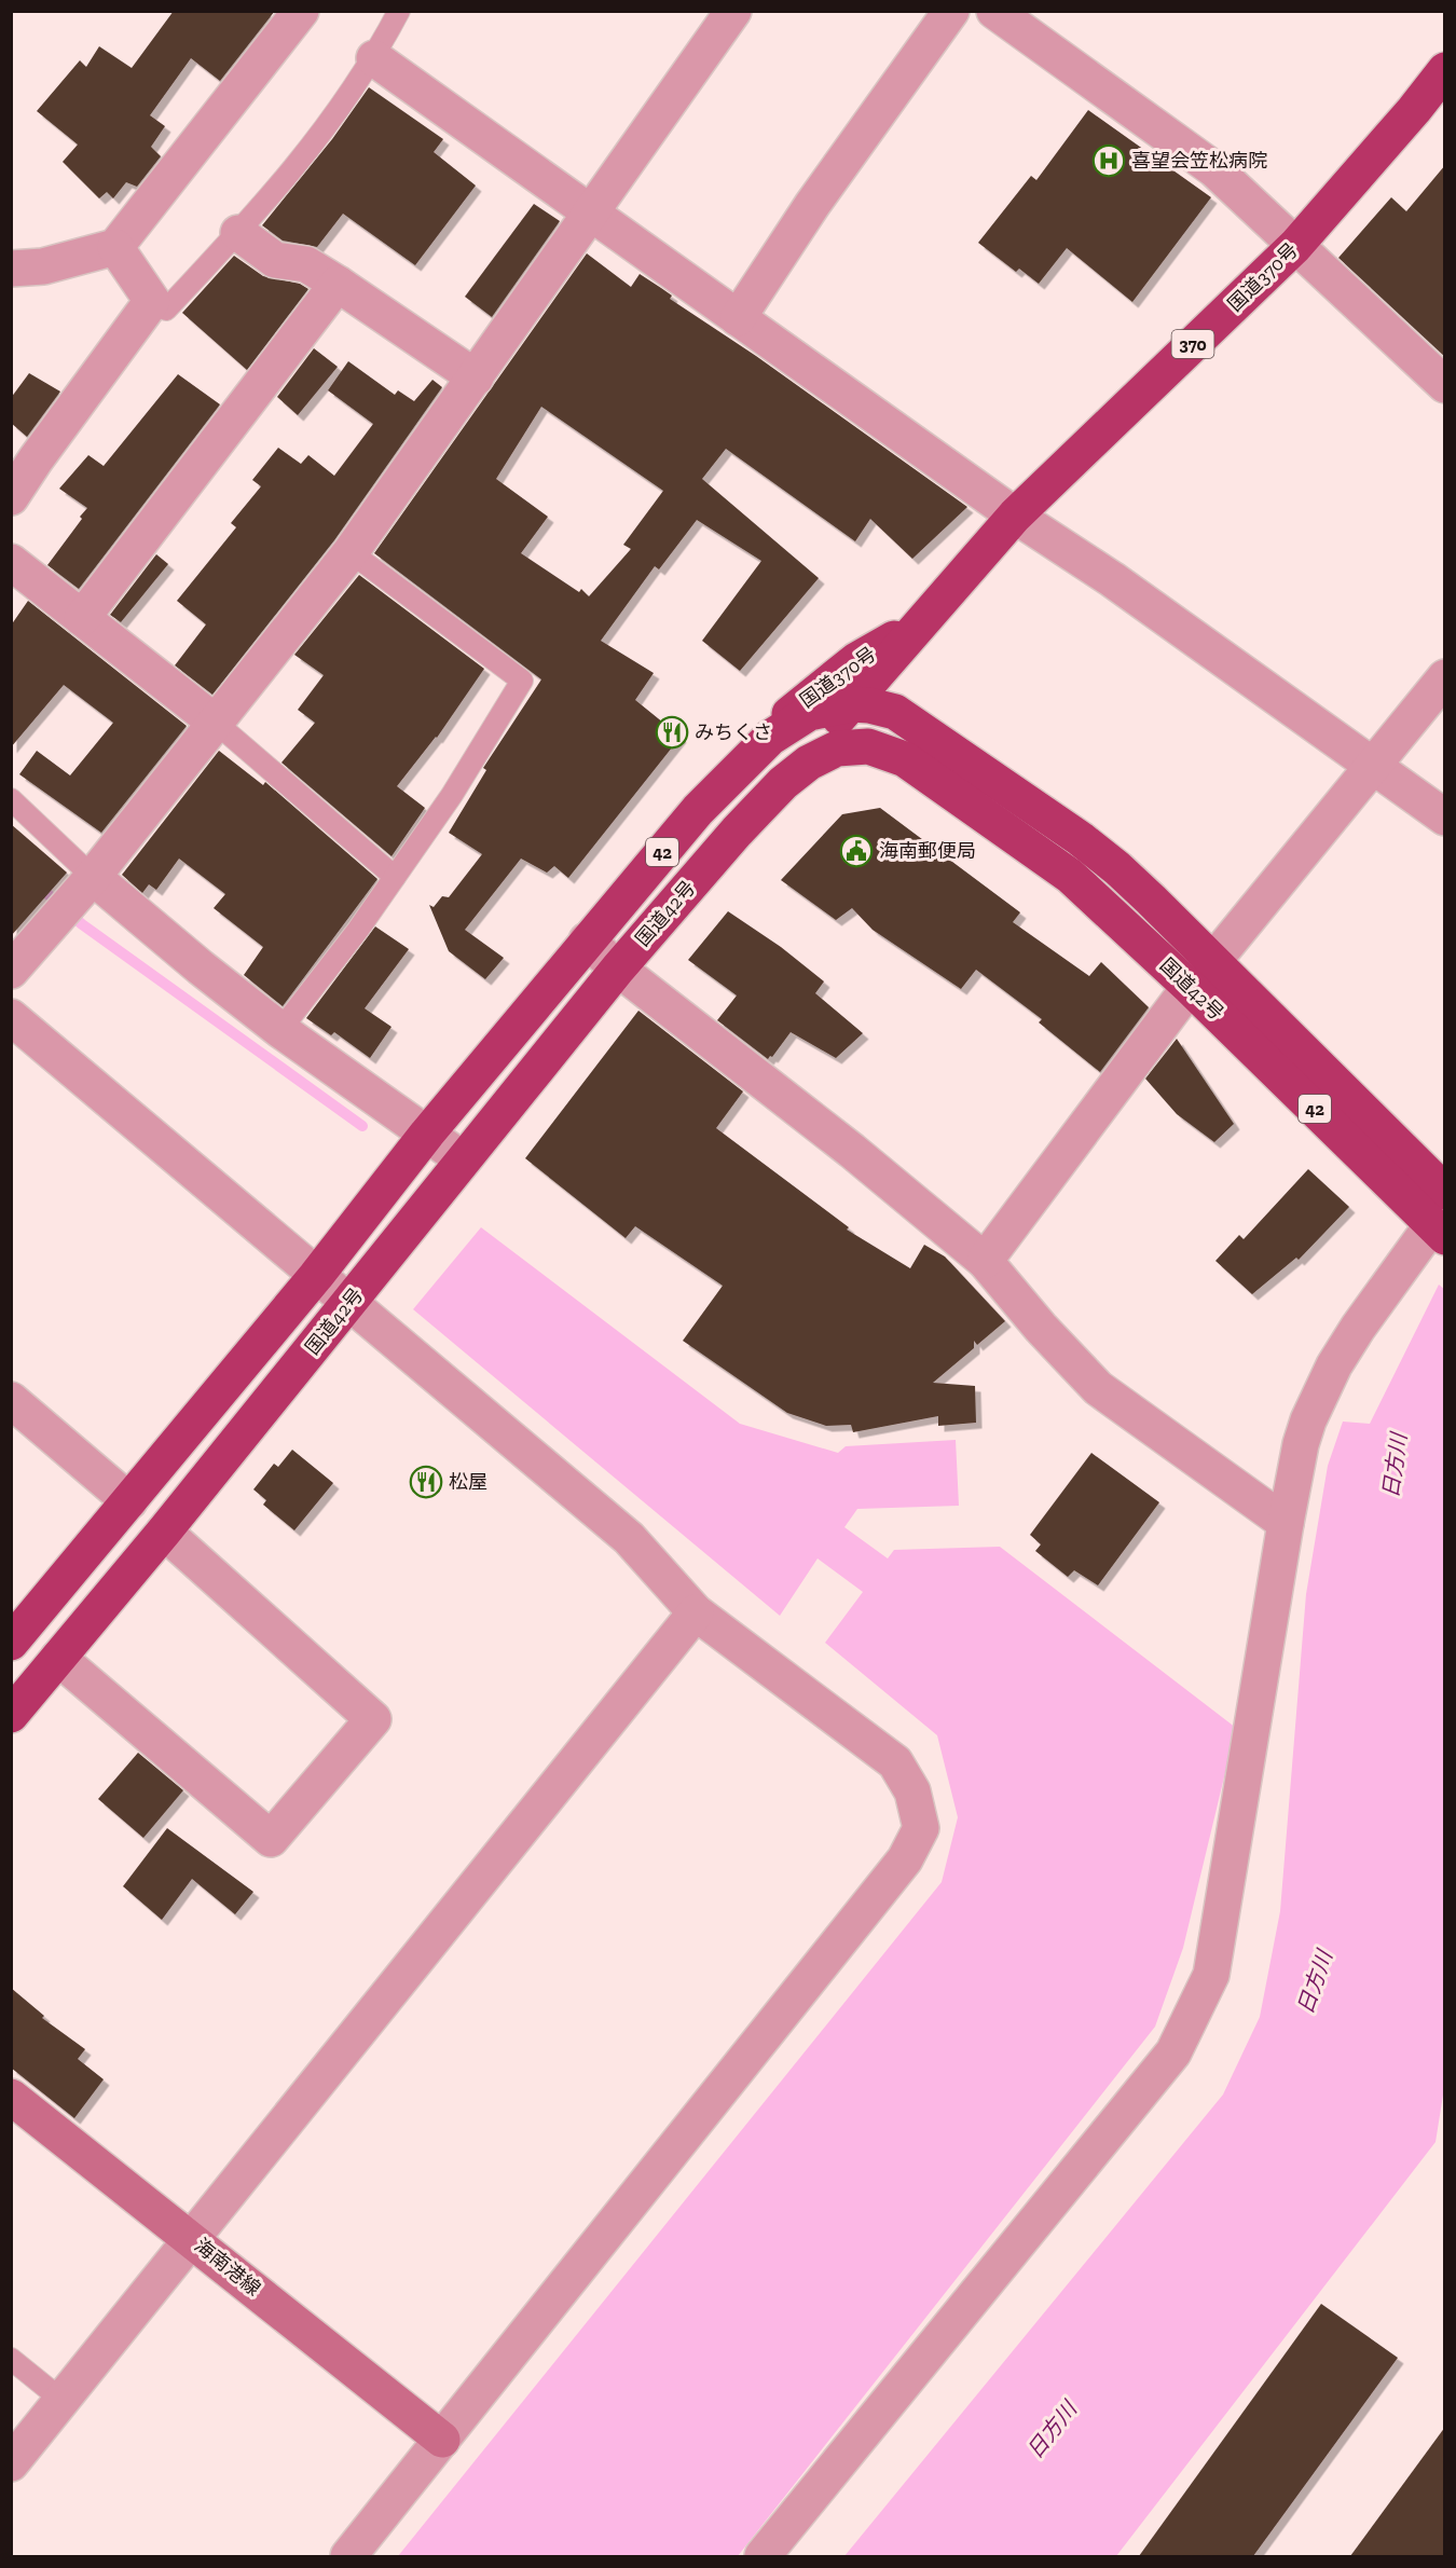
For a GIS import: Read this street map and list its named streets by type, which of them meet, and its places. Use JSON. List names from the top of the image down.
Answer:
{
  "streets": {
    "highway": [
      "国道370号",
      "370",
      "42",
      "国道42号"
    ],
    "main road": ["海南港線"]
  },
  "crossings": [
    ["国道370号", "国道42号"]
  ],
  "water": ["日方川"],
  "places": {
    "hospital": ["喜望会笠松病院"],
    "restaurant": ["みちくさ", "松屋"],
    "public building": ["海南郵便局"]
  }
}
